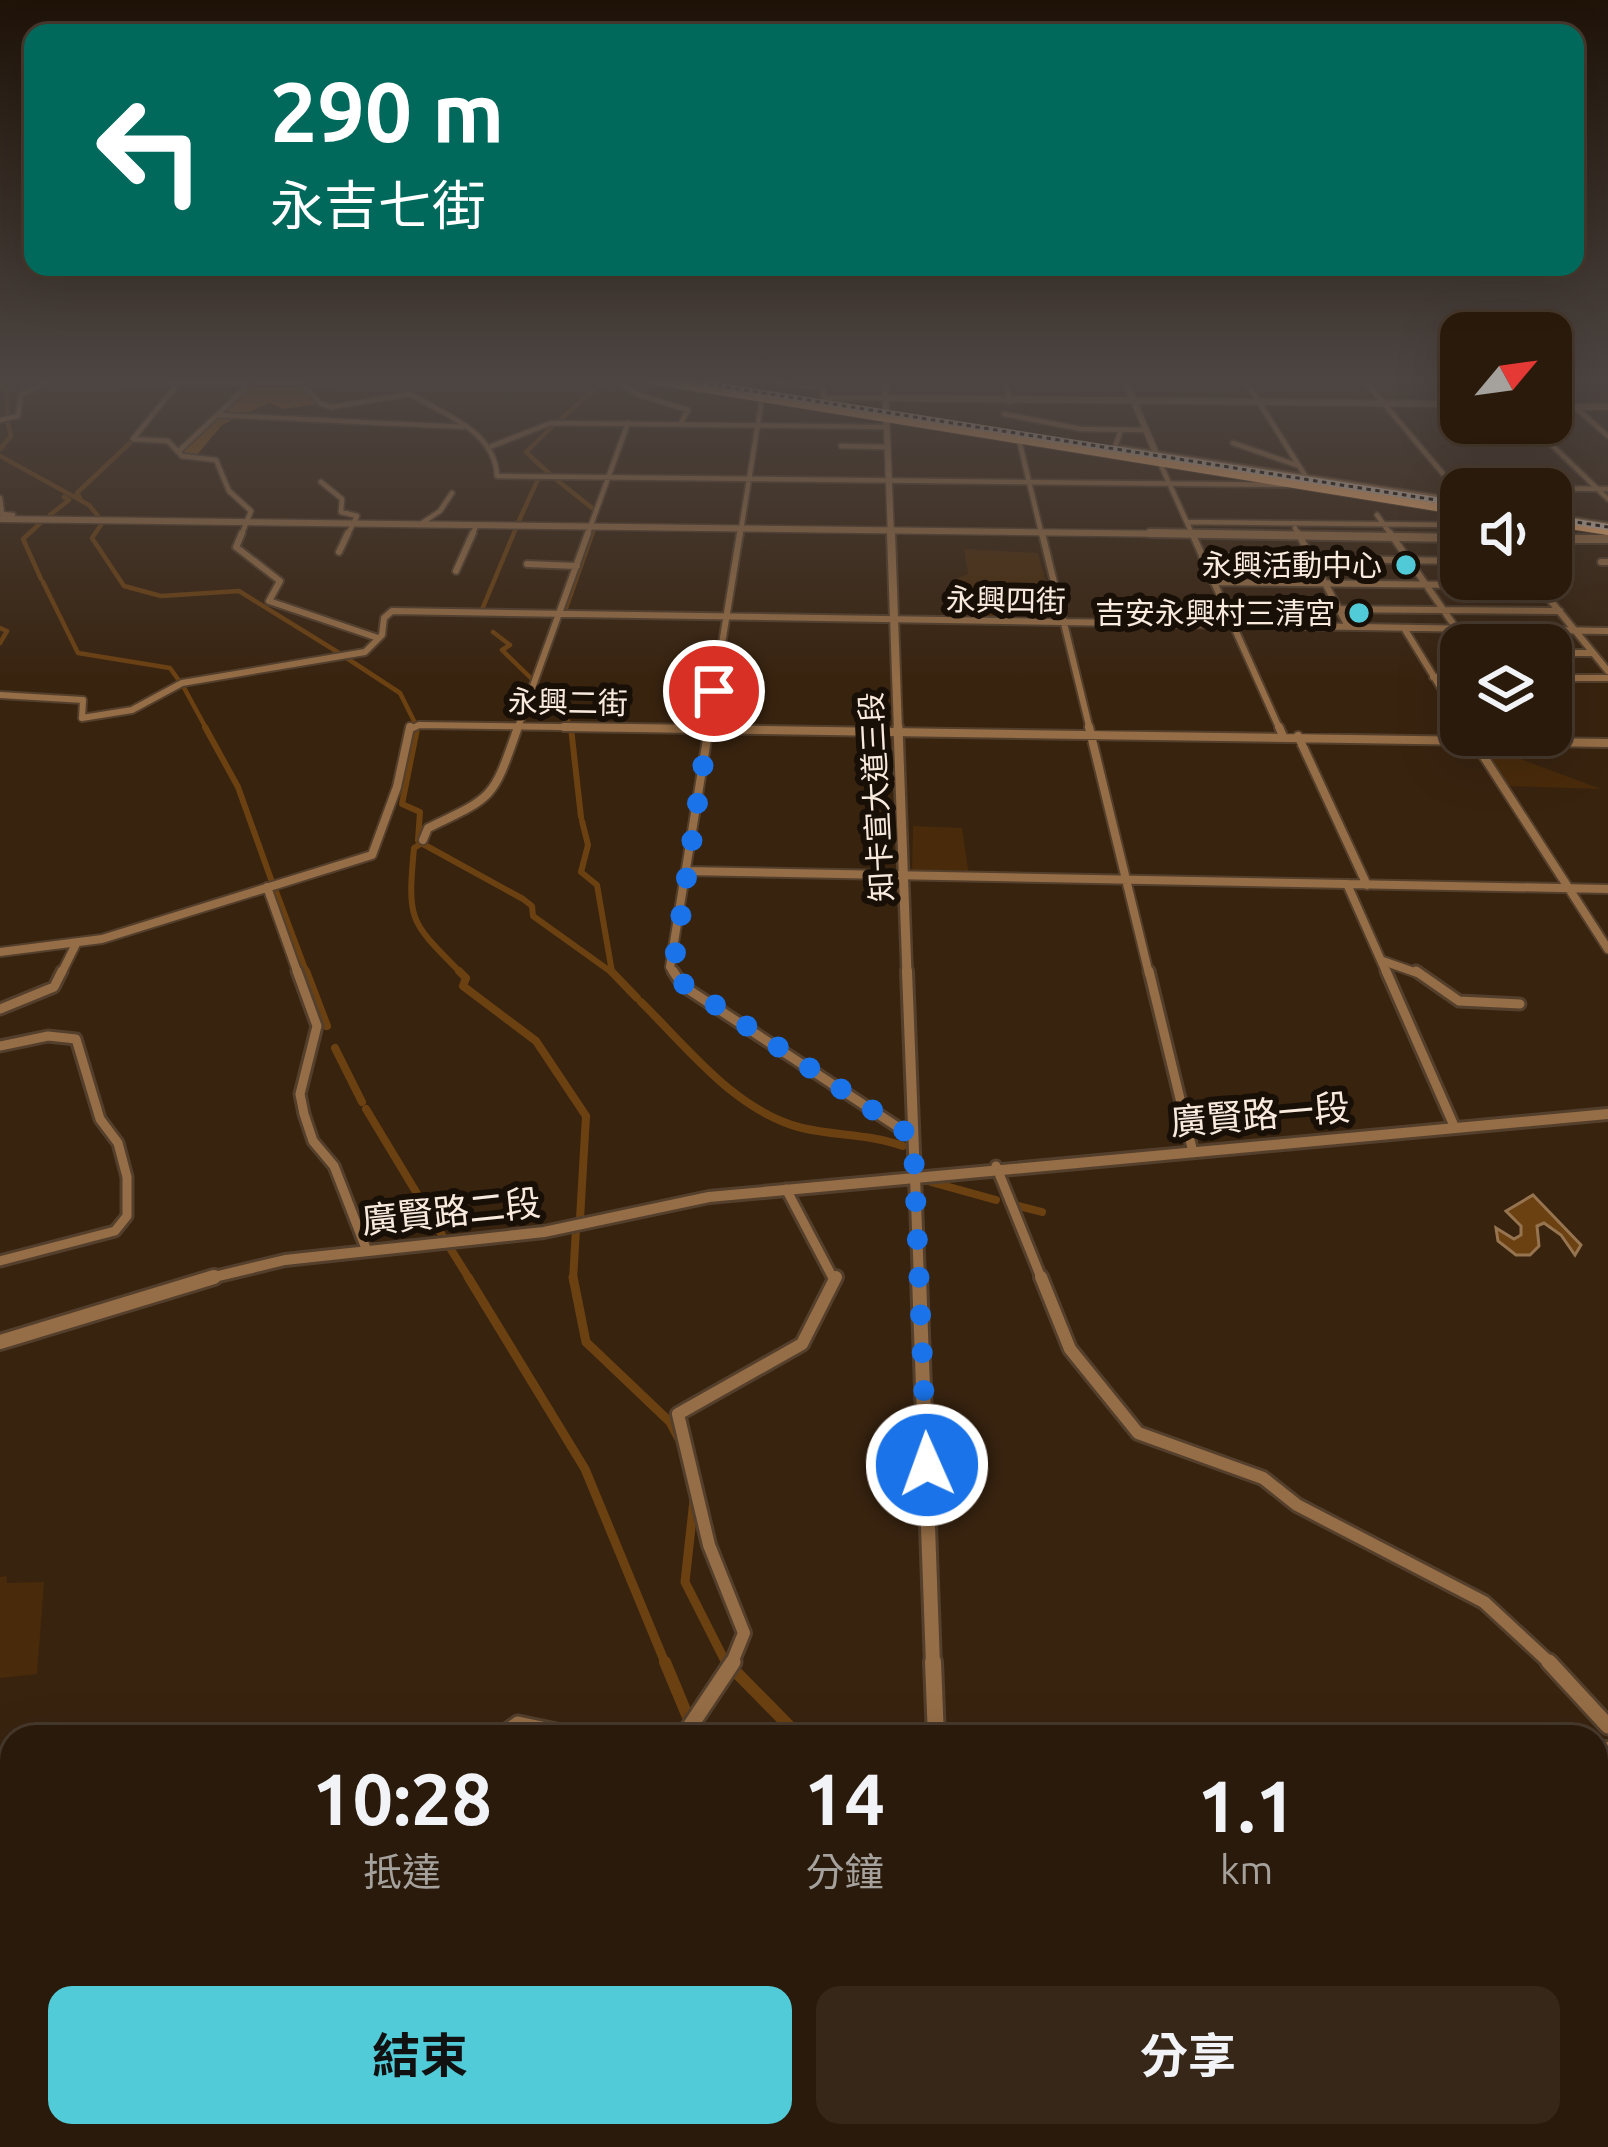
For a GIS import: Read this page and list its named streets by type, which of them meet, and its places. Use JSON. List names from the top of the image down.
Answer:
{
  "streets": {
    "street": [
      "永興四街",
      "永興二街",
      "知卡宣大道三段",
      "廣賢路一段",
      "廣賢路二段"
    ]
  },
  "crossings": [
    ["永興四街", "知卡宣大道三段"],
    ["永興二街", "知卡宣大道三段"],
    ["知卡宣大道三段", "廣賢路一段"],
    ["知卡宣大道三段", "廣賢路二段"],
    ["廣賢路一段", "廣賢路二段"]
  ],
  "places": ["永興活動中心", "吉安永興村三清宮"],
  "north": "top right",
  "page": {
    "turn": ["290 m", "永吉七街"],
    "eta": [
      "10:28",
      "抵達",
      "14",
      "分鐘",
      "1.1",
      "km"
    ],
    "buttons": ["結束", "分享"]
  }
}
